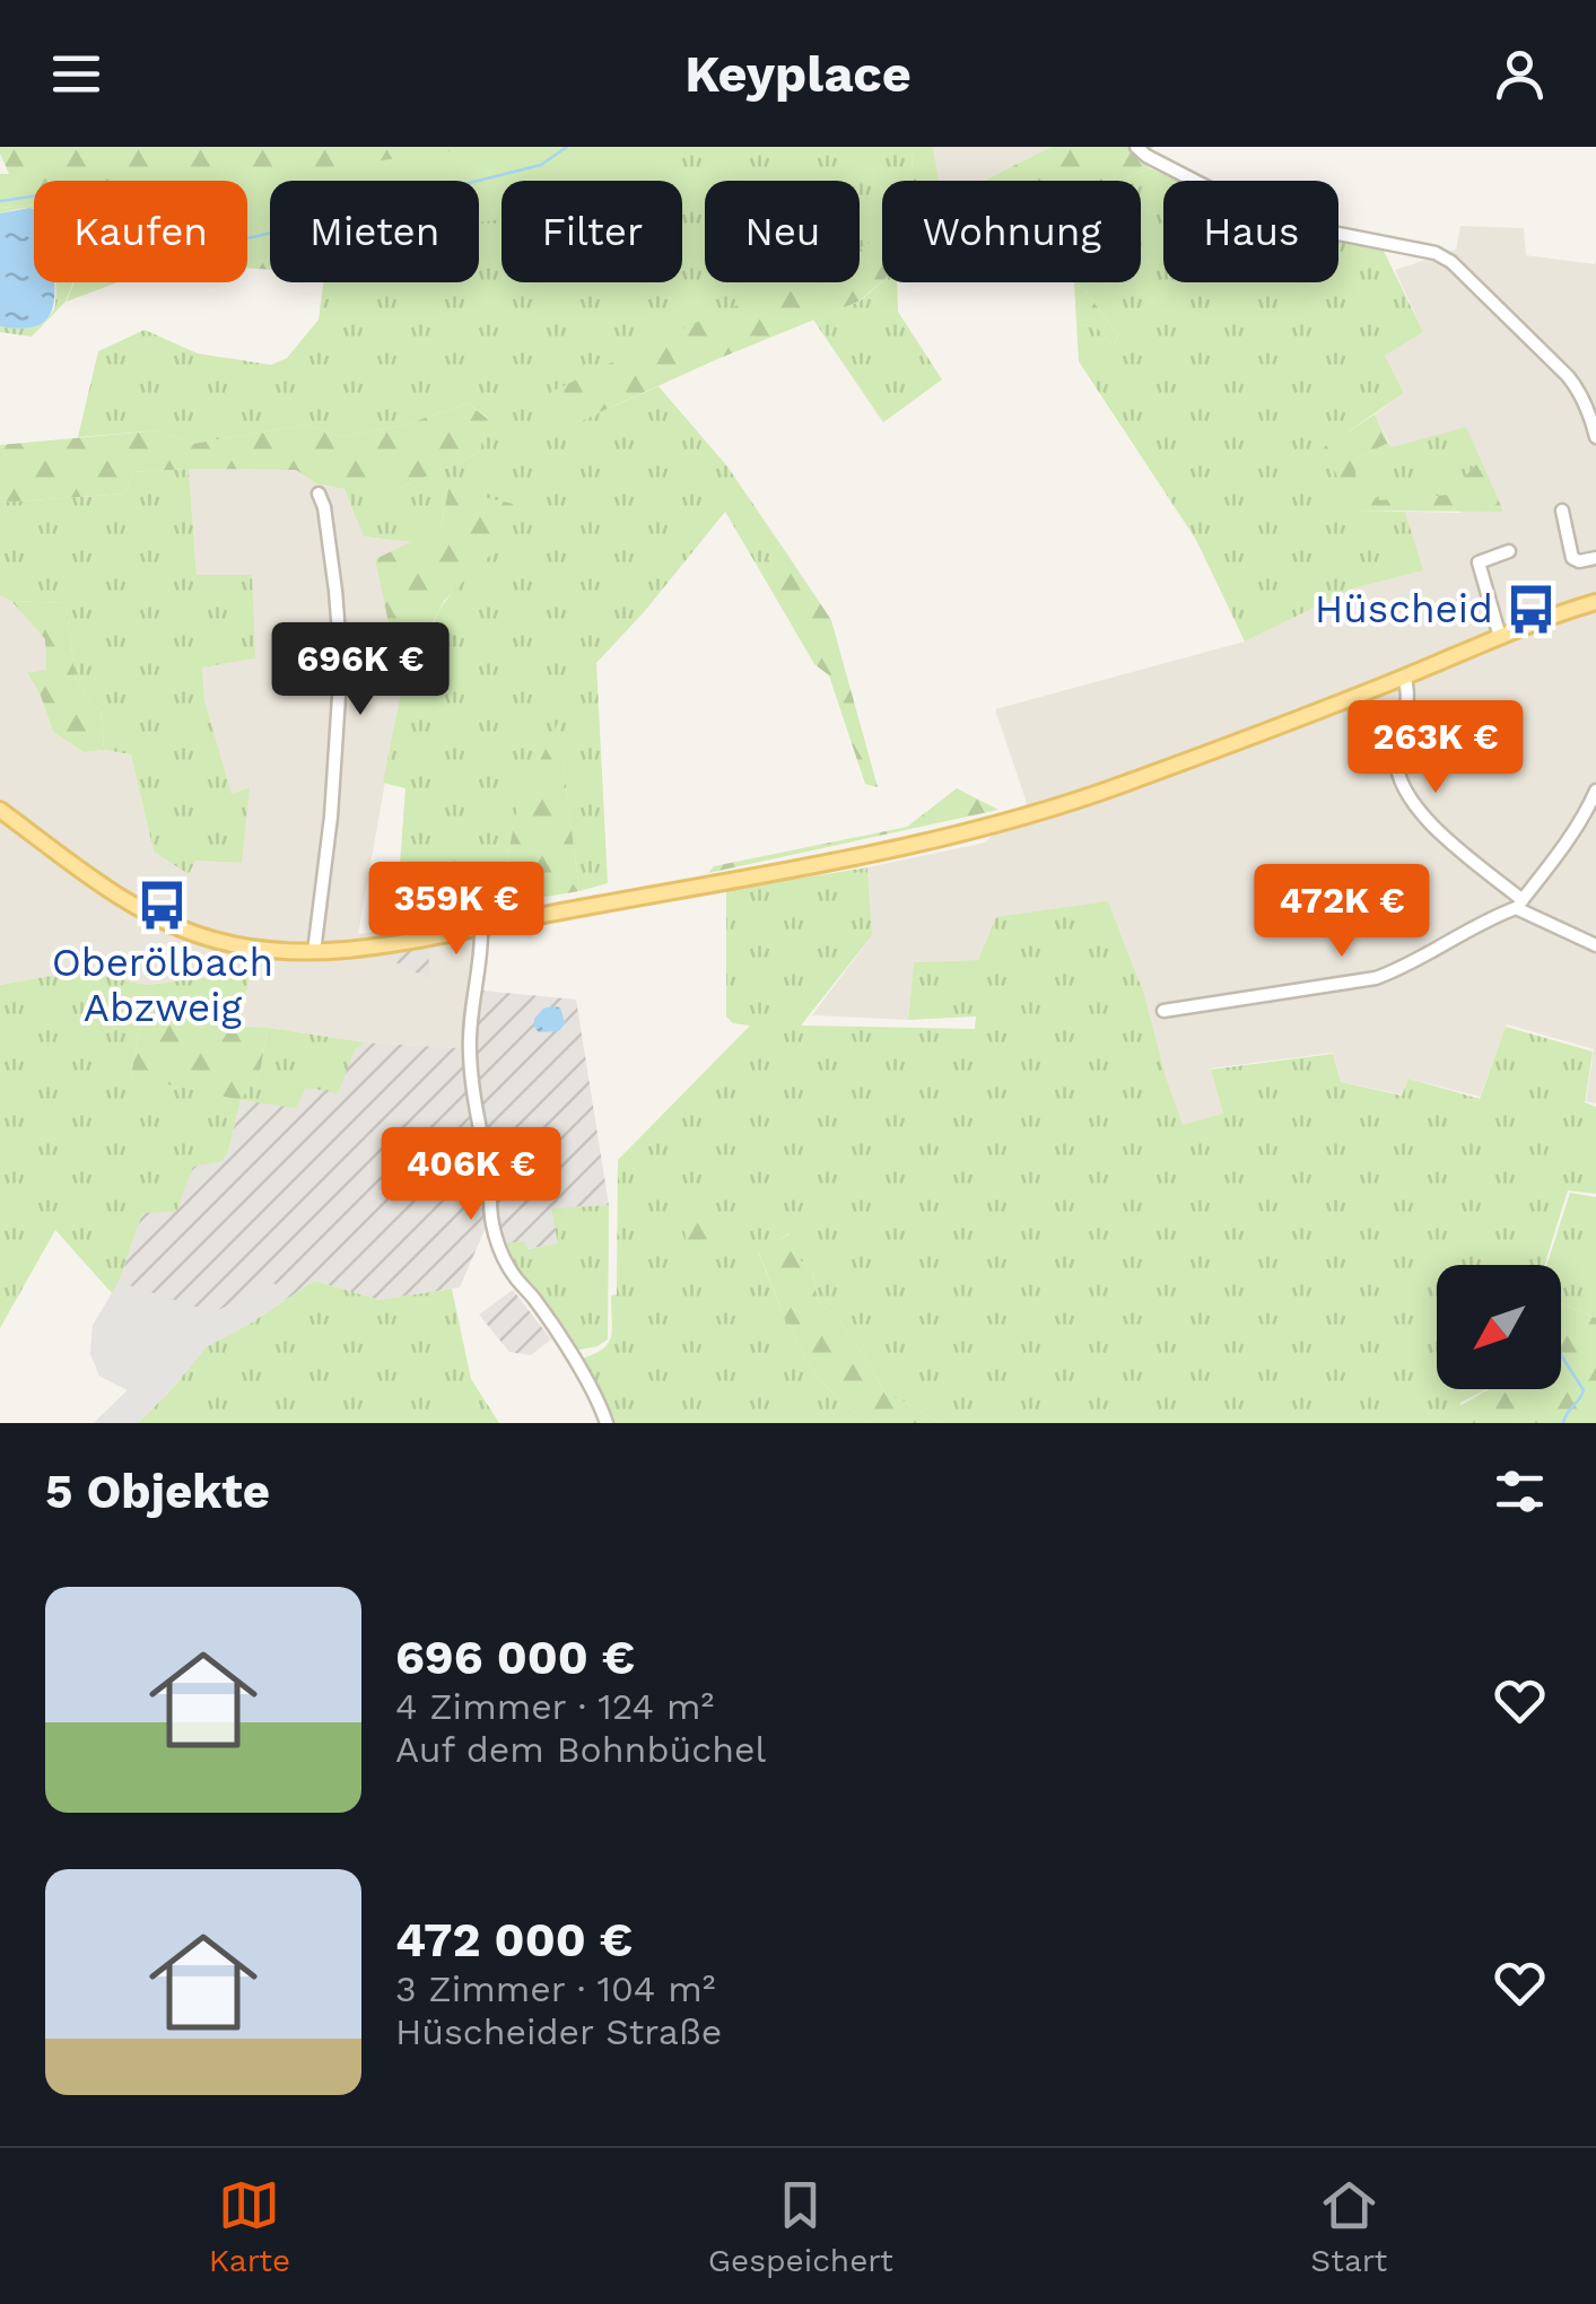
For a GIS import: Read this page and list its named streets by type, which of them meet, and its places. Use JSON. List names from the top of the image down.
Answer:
{
  "places": {
    "bus stop": ["Hüscheid", "Oberölbach Abzweig"]
  },
  "north": "bottom left",
  "page": {
    "header": "Keyplace",
    "chip": [
      "Kaufen",
      "Mieten",
      "Filter",
      "Neu",
      "Wohnung",
      "Haus"
    ],
    "price": [
      "696K €",
      "263K €",
      "359K €",
      "472K €",
      "406K €"
    ],
    "heading": "5 Objekte",
    "list": [
      {
        "name": "696 000 €",
        "note": "4 Zimmer · 124 m² · Auf dem Bohnbüchel"
      },
      {
        "name": "472 000 €",
        "note": "3 Zimmer · 104 m² · Hüscheider Straße"
      }
    ],
    "tabs": ["Karte", "Gespeichert", "Start"]
  }
}
